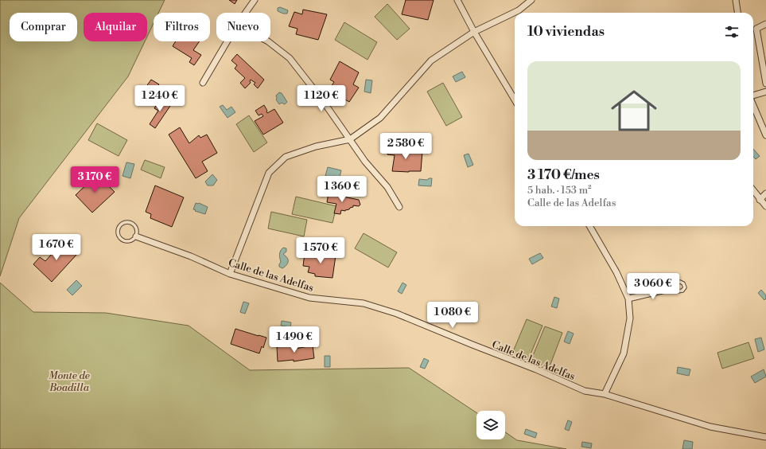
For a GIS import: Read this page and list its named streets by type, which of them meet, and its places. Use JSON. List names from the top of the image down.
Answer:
{
  "streets": {
    "street": ["Calle de las Adelfas"]
  },
  "parks": ["Monte de Boadilla"],
  "page": {
    "chip": [
      "Comprar",
      "Alquilar",
      "Filtros",
      "Nuevo"
    ],
    "heading": "10 viviendas",
    "list": [
      {
        "name": "3 170 €/mes",
        "note": "5 hab. · 153 m² · Calle de las Adelfas"
      }
    ],
    "price": [
      "1 240 €",
      "1 120 €",
      "2 580 €",
      "3 170 €",
      "1 360 €",
      "1 670 €",
      "1 570 €",
      "3 060 €",
      "1 080 €",
      "1 490 €"
    ]
  }
}
